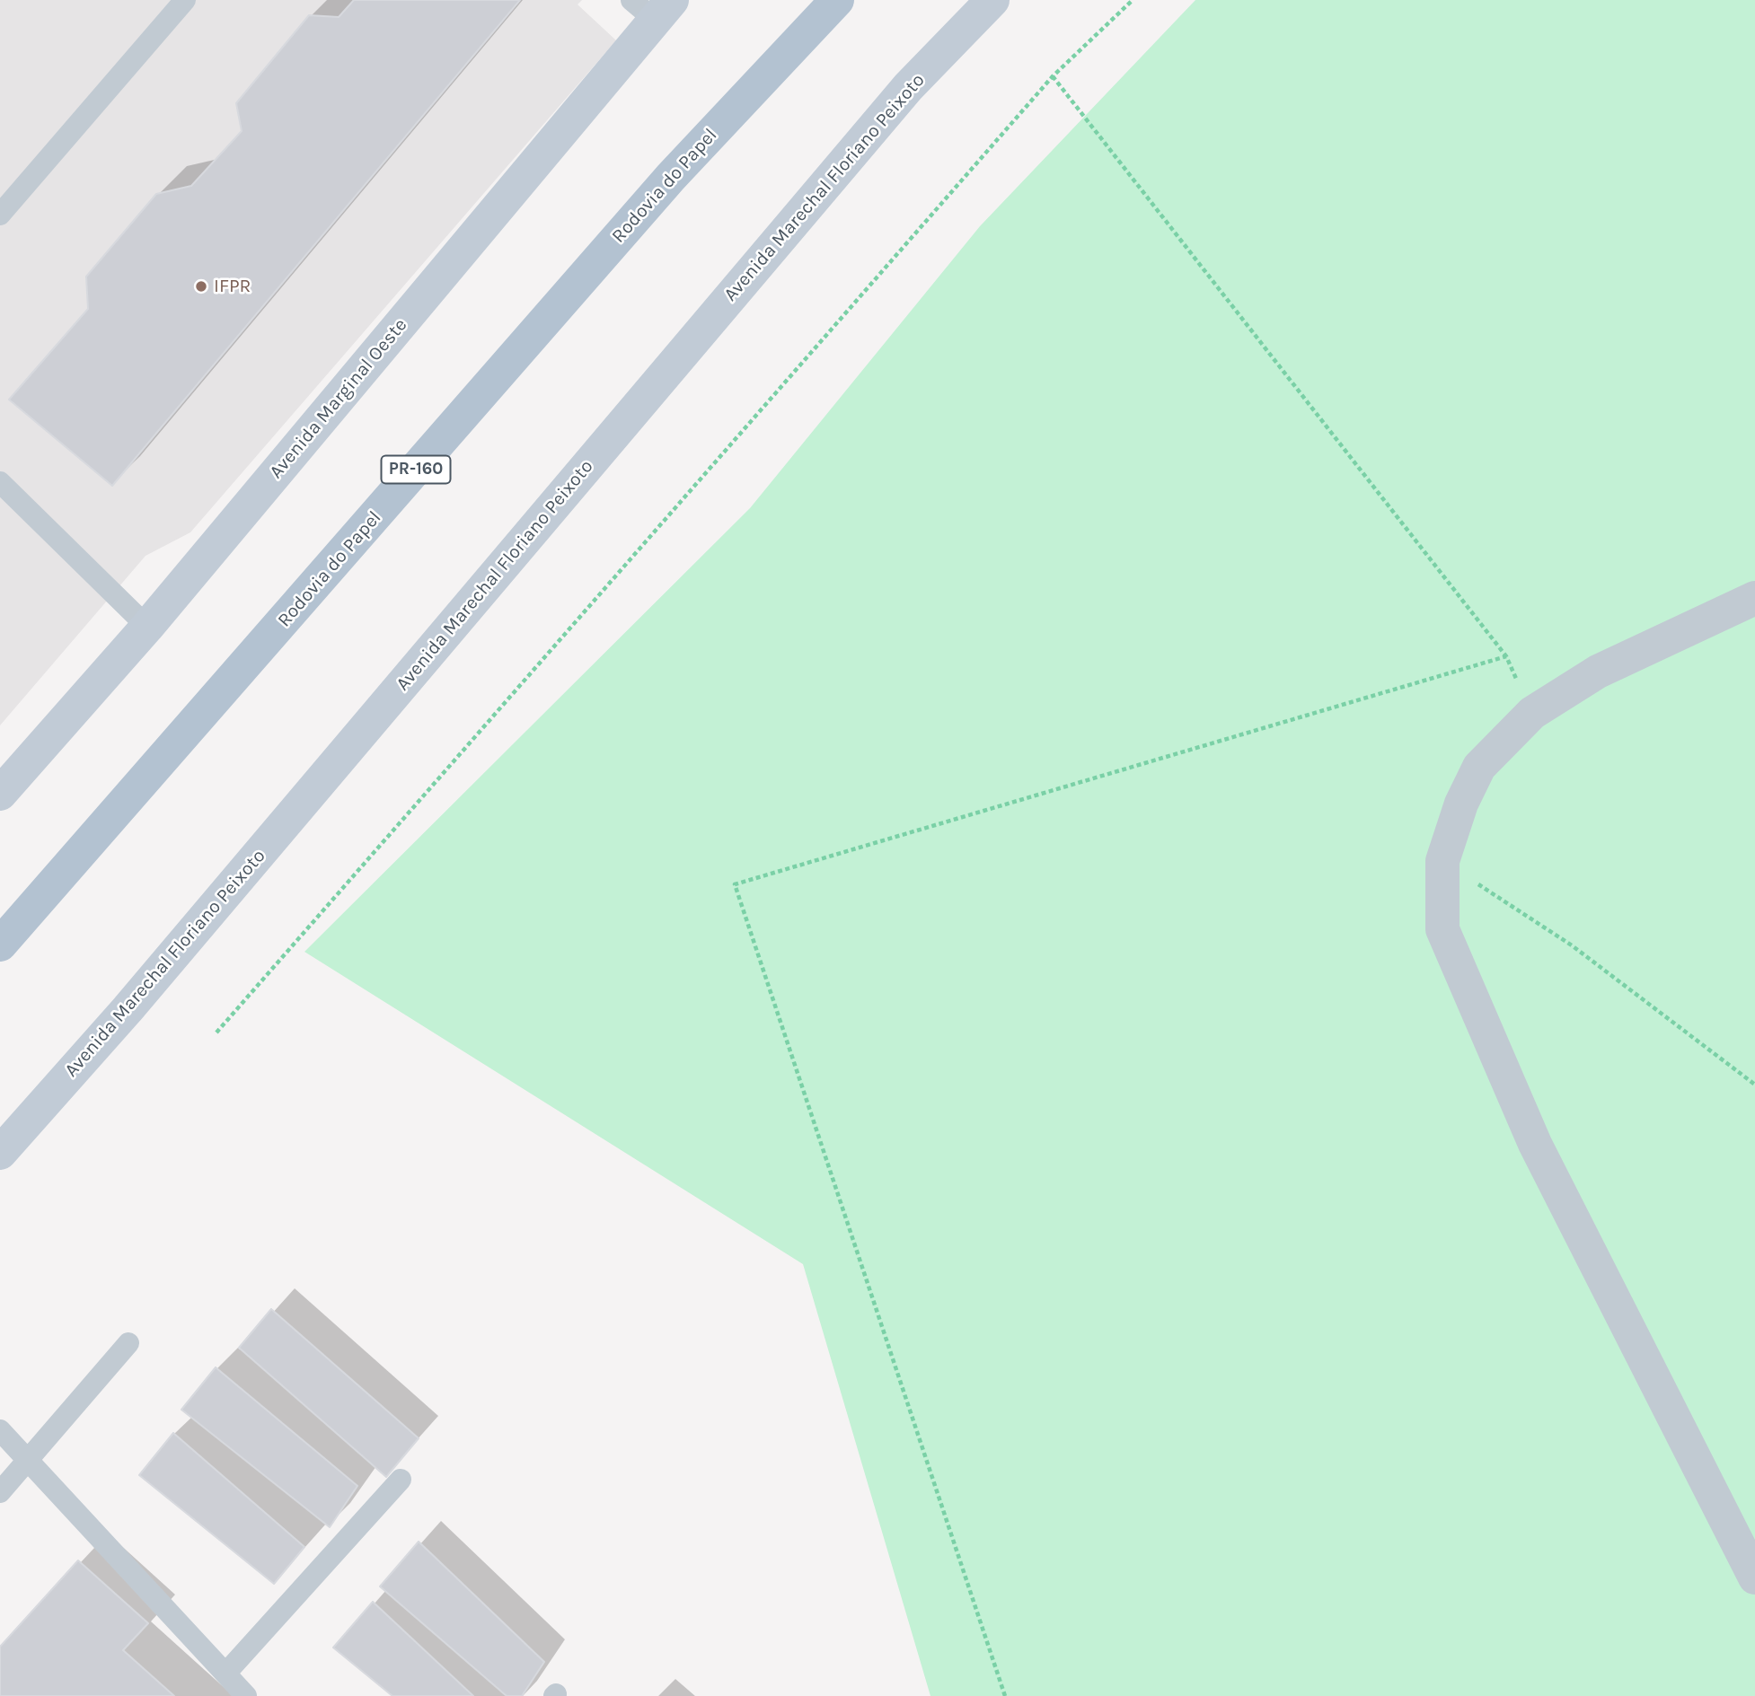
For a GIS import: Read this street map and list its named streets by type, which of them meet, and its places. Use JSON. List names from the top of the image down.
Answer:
{
  "streets": {
    "main road": [
      "Rodovia do Papel",
      "Avenida Marechal Floriano Peixoto",
      "Avenida Marginal Oeste",
      "PR-160"
    ]
  },
  "places": ["IFPR"]
}
